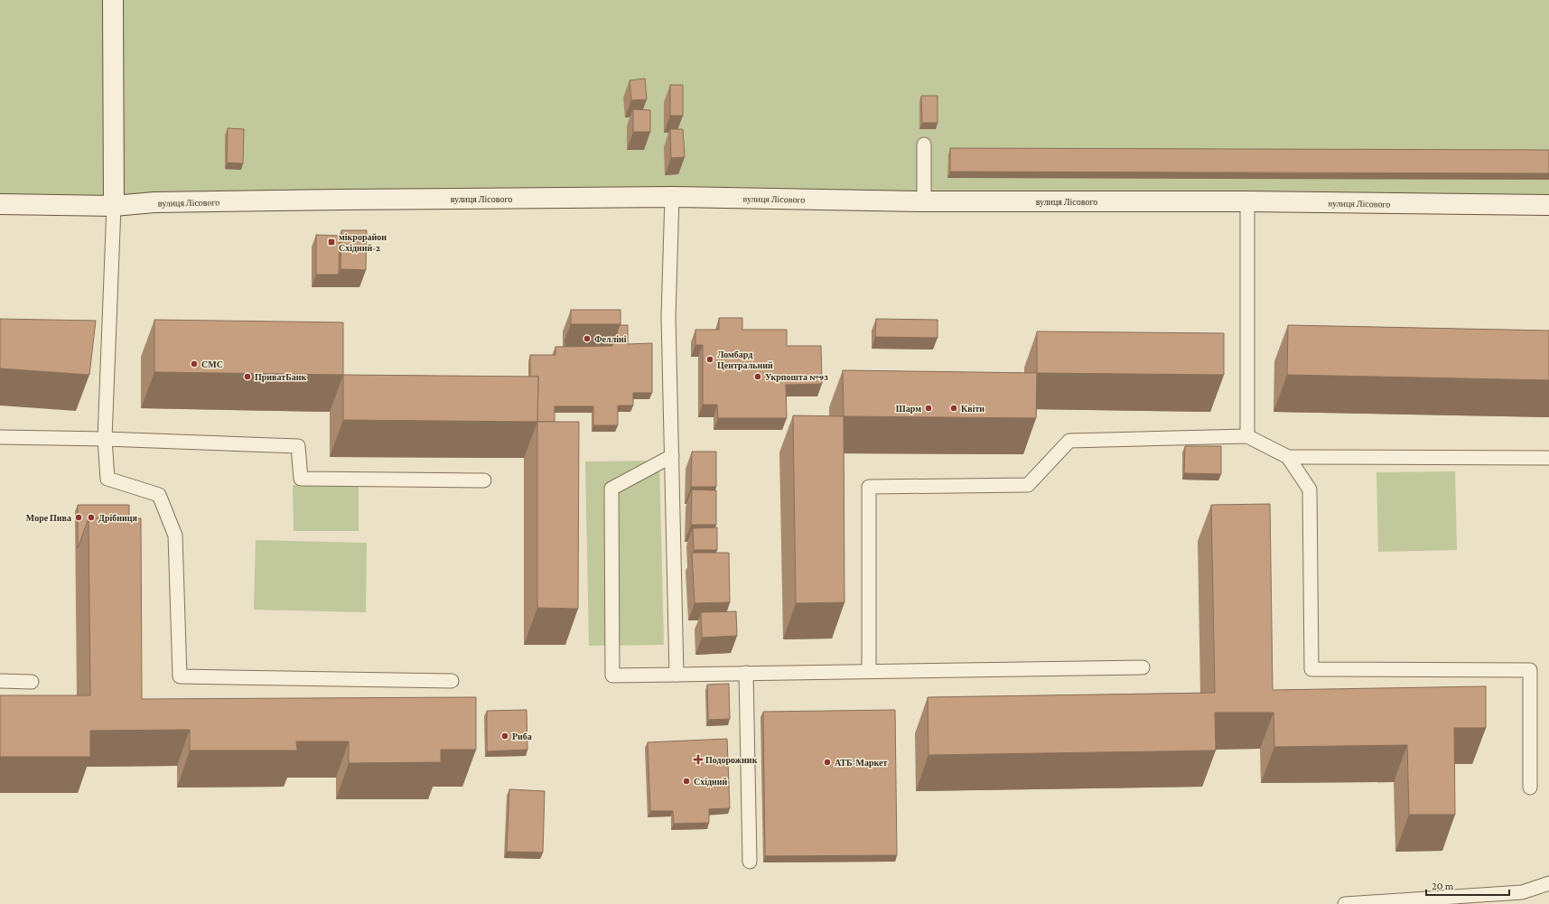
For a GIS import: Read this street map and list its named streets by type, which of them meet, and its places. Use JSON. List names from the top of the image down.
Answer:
{
  "streets": {
    "street": ["вулиця Лісового"]
  },
  "places": {
    "transit": ["мікрорайон Східний-2"],
    "other": [
      "Фелліні",
      "Ломбард Центральний",
      "СМС",
      "ПриватБанк",
      "Укрпошта №93",
      "Шарм",
      "Квіти",
      "Море Пива",
      "Дрібниця",
      "Риба",
      "АТБ-Маркет",
      "Східний"
    ],
    "health": ["Подорожник"]
  },
  "scale_bar": "20 m"
}
